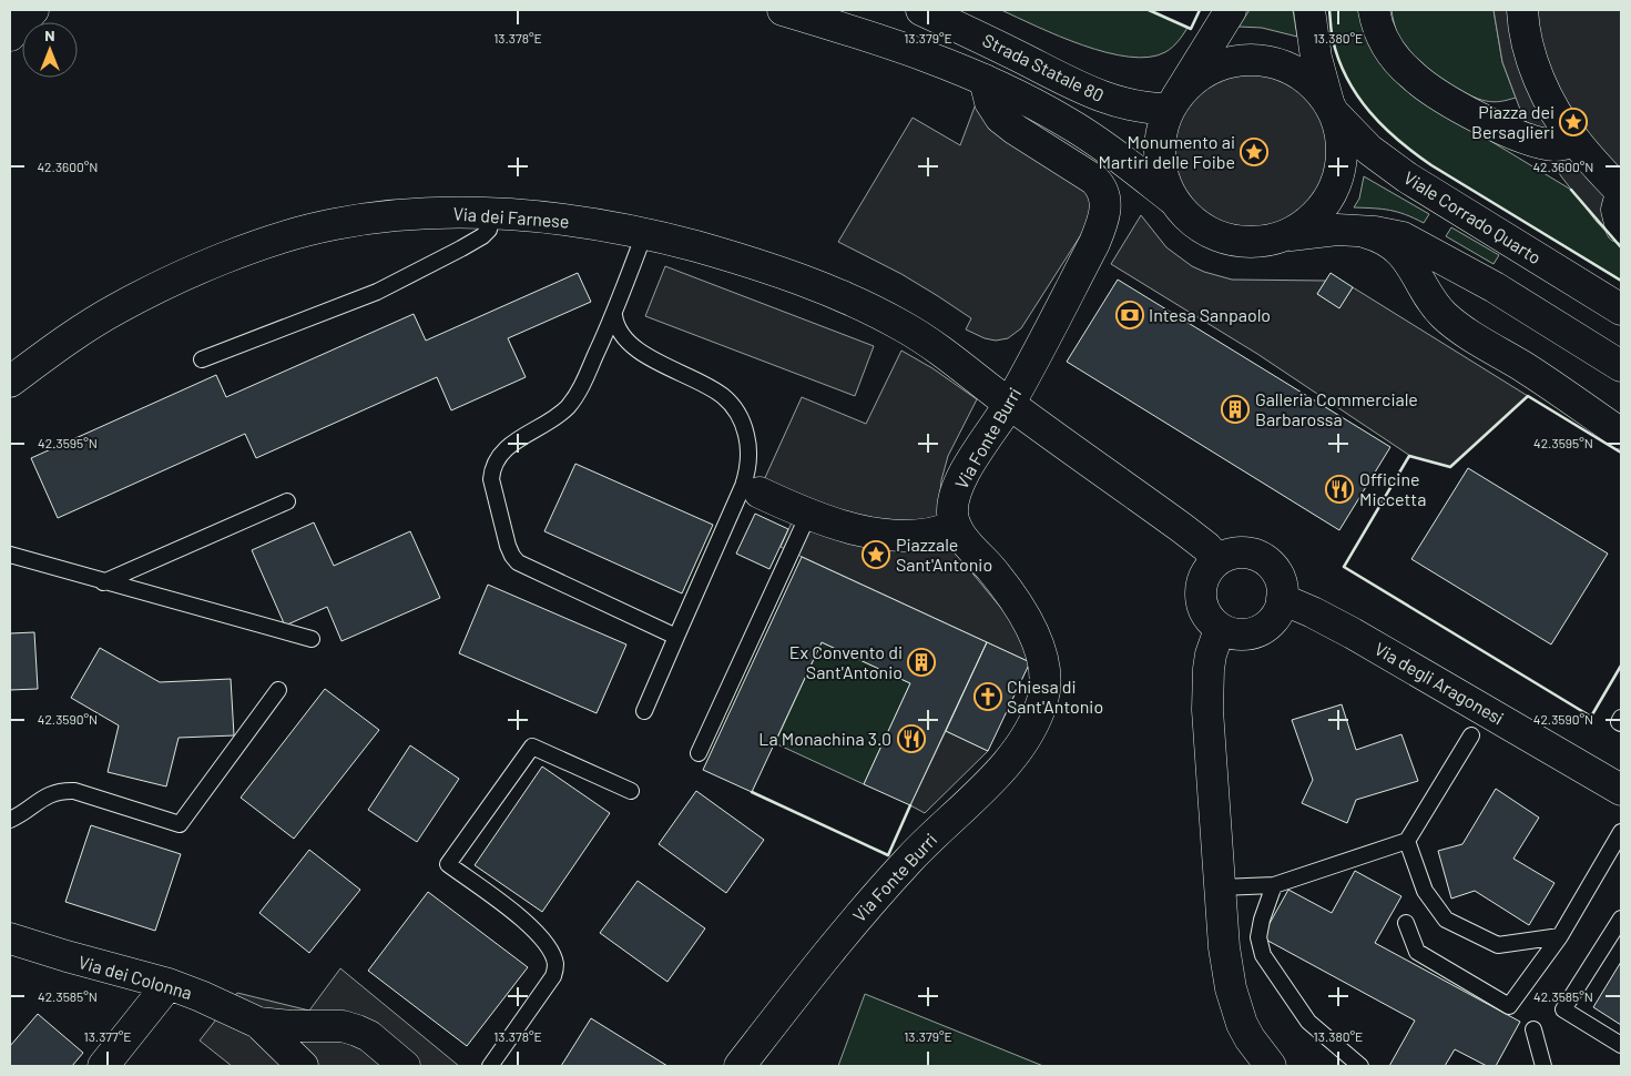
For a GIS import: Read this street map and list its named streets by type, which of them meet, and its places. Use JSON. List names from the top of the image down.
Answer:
{
  "streets": {
    "street": [
      "Strada Statale 80",
      "Via dei Farnese",
      "Viale Corrado Quarto",
      "Via Fonte Burri",
      "Via degli Aragonesi",
      "Via dei Colonna"
    ]
  },
  "crossings": [
    ["Strada Statale 80", "Viale Corrado Quarto"],
    ["Via dei Farnese", "Via Fonte Burri"]
  ],
  "places": {
    "place": ["Piazza dei Bersaglieri", "Monumento ai Martiri delle Foibe", "Piazzale Sant'Antonio"],
    "bank": ["Intesa Sanpaolo"],
    "building": ["Galleria Commerciale Barbarossa", "Ex Convento di Sant'Antonio"],
    "restaurant": ["Officine Miccetta", "La Monachina 3.0"],
    "church": ["Chiesa di Sant'Antonio"]
  },
  "north": "top",
  "coordinates": [
    "13.378°E",
    "13.379°E",
    "13.380°E",
    "42.3600°N",
    "42.3595°N",
    "42.3590°N",
    "42.3585°N",
    "13.377°E"
  ]
}
